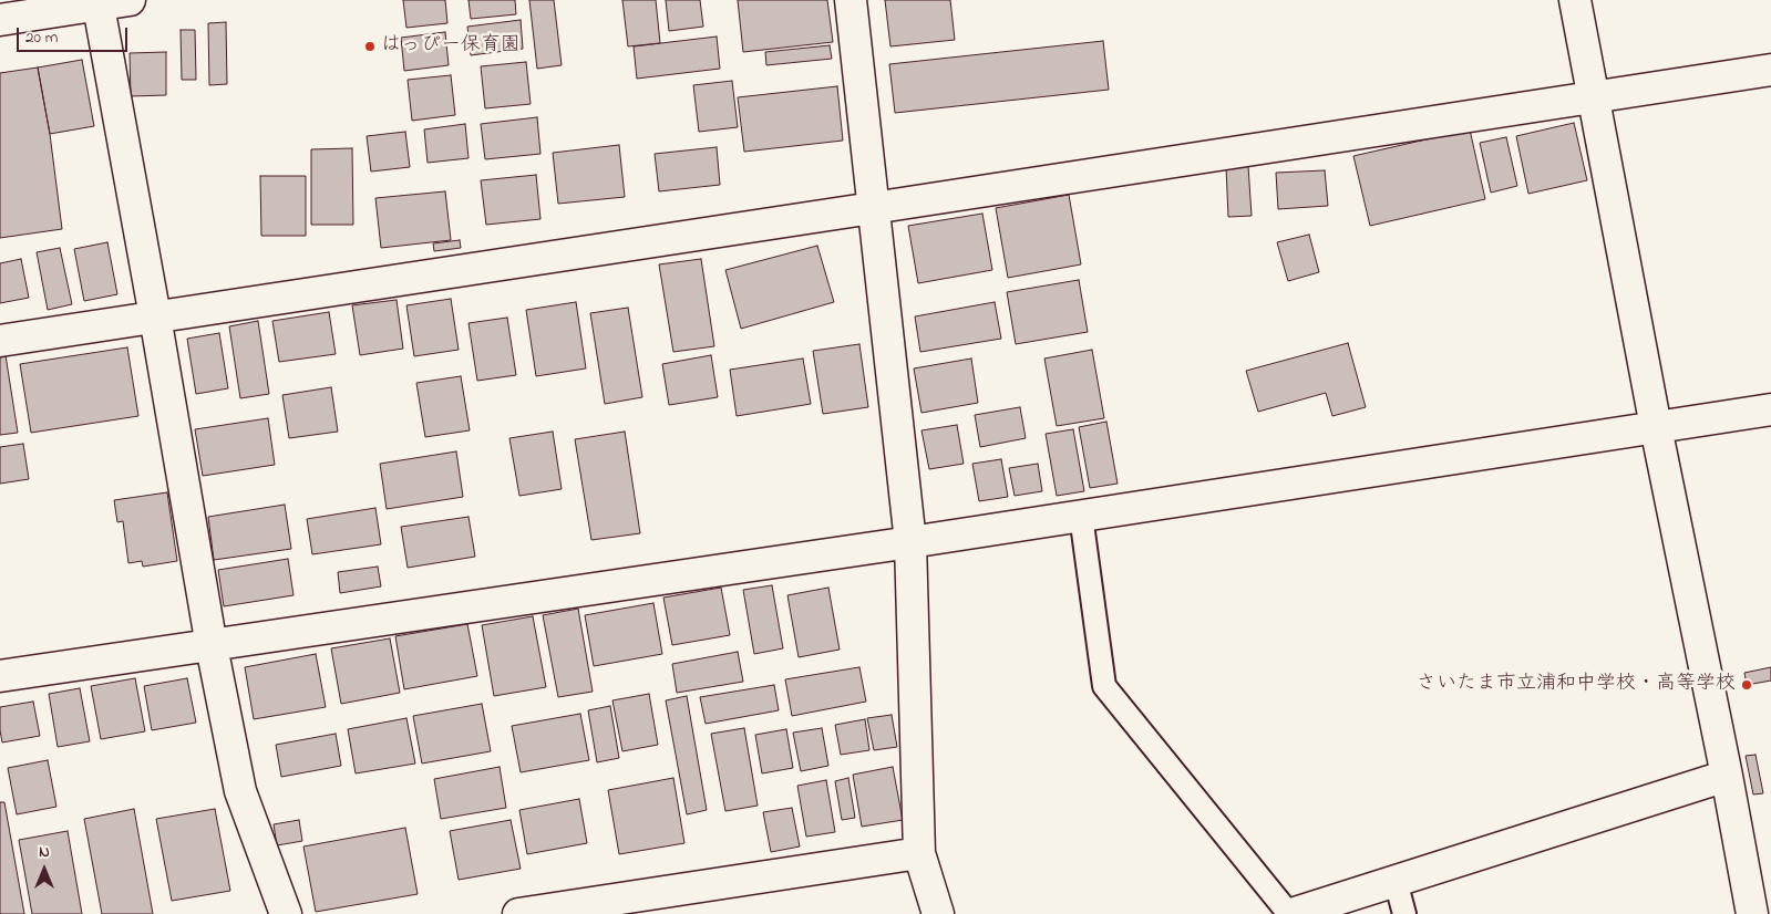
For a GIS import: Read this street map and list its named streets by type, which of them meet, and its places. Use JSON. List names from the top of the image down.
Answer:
{
  "places": ["はっぴー保育園", "さいたま市立浦和中学校・高等学校"],
  "scale_bar": "20 m",
  "north": "top"
}
